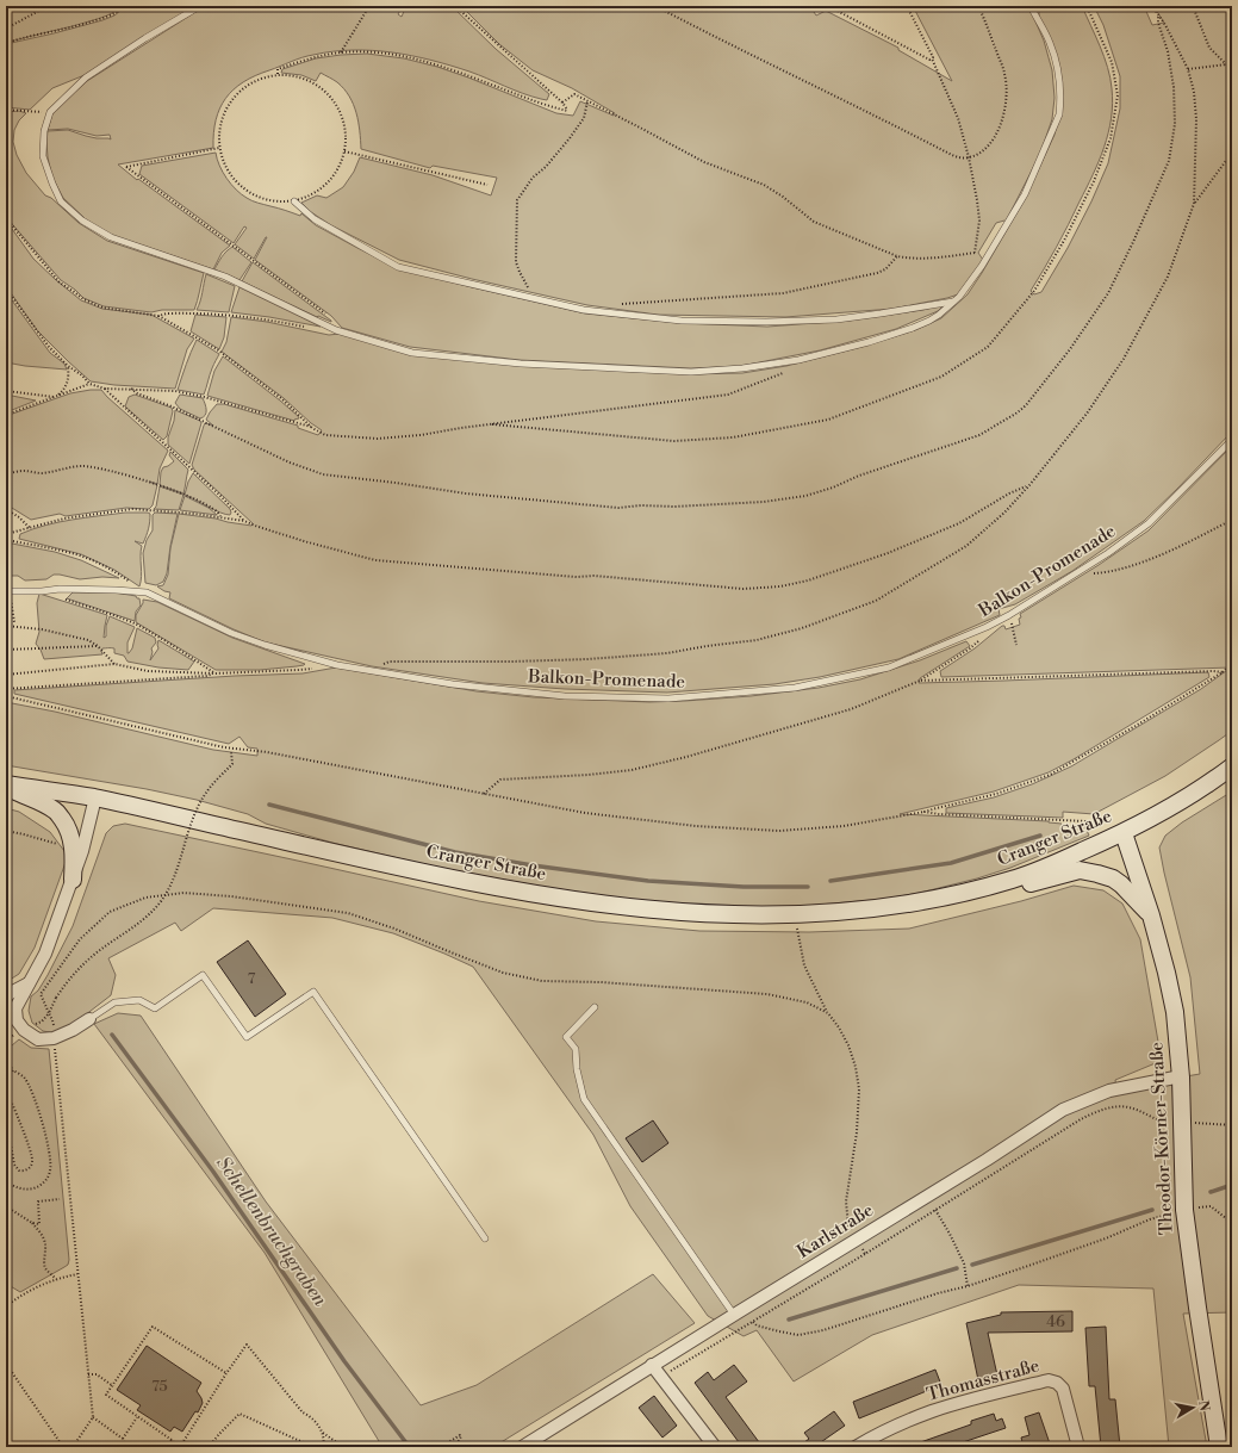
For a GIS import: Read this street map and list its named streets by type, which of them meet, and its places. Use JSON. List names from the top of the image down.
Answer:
{
  "streets": {
    "main road": ["Cranger Straße", "Theodor-Körner-Straße"],
    "street": ["Karlstraße", "Thomasstraße"],
    "lane": ["Balkon-Promenade"]
  },
  "crossings": [
    ["Cranger Straße", "Theodor-Körner-Straße"],
    ["Theodor-Körner-Straße", "Karlstraße"]
  ],
  "water": ["Schellenbruchgraben"],
  "house_numbers": ["7", "46", "75"],
  "north": "right"
}
